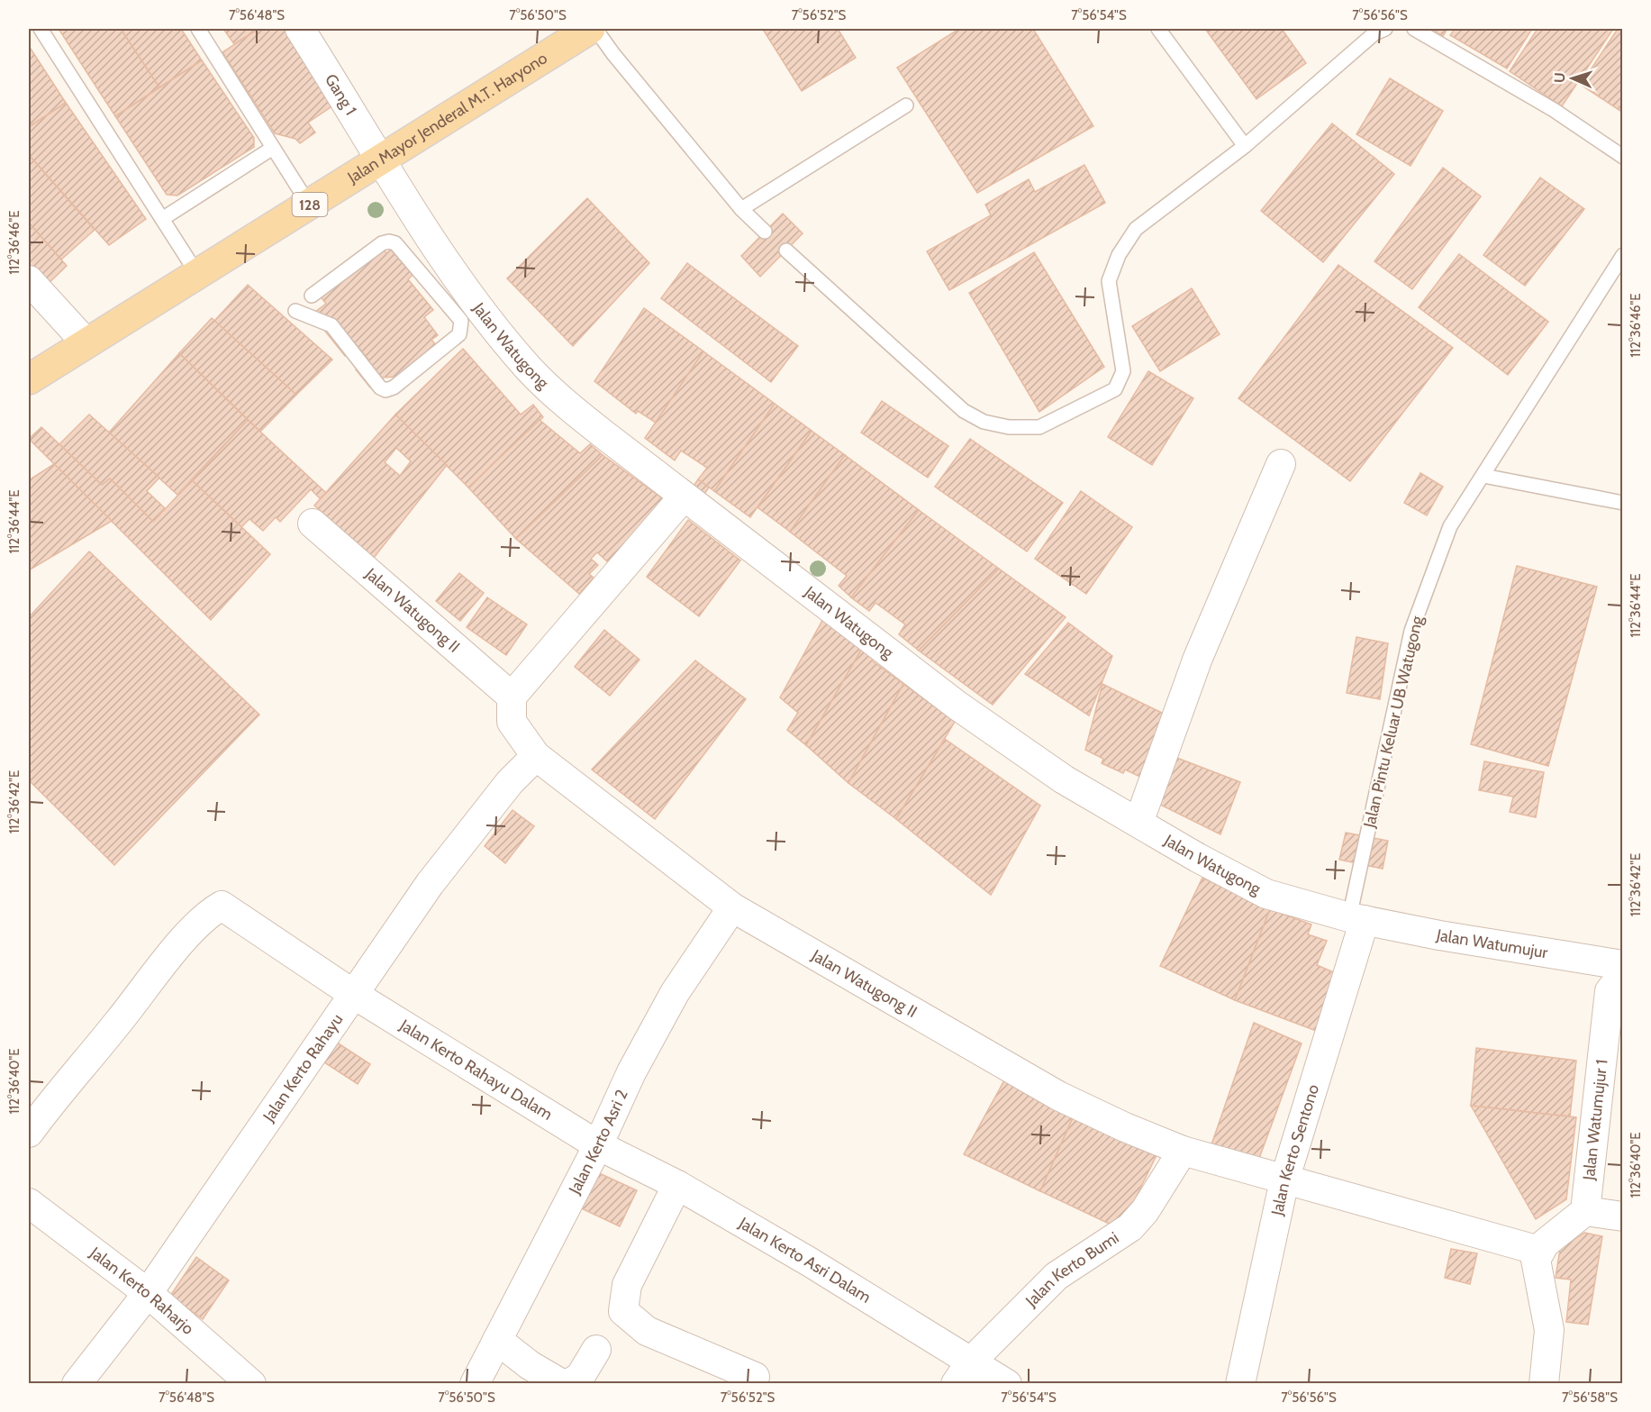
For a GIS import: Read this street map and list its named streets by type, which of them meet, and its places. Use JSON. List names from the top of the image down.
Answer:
{
  "streets": {
    "main road": ["Jalan Mayor Jenderal M.T. Haryono", "128"],
    "street": [
      "Gang 1",
      "Jalan Watugong",
      "Jalan Watugong II",
      "Jalan Watumujur",
      "Jalan Kerto Rahayu",
      "Jalan Kerto Rahayu Dalam",
      "Jalan Watumujur 1",
      "Jalan Kerto Asri 2",
      "Jalan Kerto Sentono",
      "Jalan Kerto Asri Dalam",
      "Jalan Kerto Bumi",
      "Jalan Kerto Raharjo"
    ],
    "lane": ["Jalan Pintu Keluar UB Watugong"]
  },
  "crossings": [
    ["Gang 1", "Jalan Mayor Jenderal M.T. Haryono"],
    ["Gang 1", "Jalan Watugong"],
    ["Jalan Mayor Jenderal M.T. Haryono", "Jalan Watugong"],
    ["Jalan Watugong", "Jalan Pintu Keluar UB Watugong"],
    ["Jalan Watugong", "Jalan Watumujur"],
    ["Jalan Watugong", "Jalan Kerto Sentono"],
    ["Jalan Watugong II", "Jalan Kerto Rahayu"],
    ["Jalan Watugong II", "Jalan Kerto Asri 2"],
    ["Jalan Watugong II", "Jalan Kerto Sentono"],
    ["Jalan Watugong II", "Jalan Kerto Bumi"],
    ["Jalan Pintu Keluar UB Watugong", "Jalan Watumujur"],
    ["Jalan Pintu Keluar UB Watugong", "Jalan Kerto Sentono"],
    ["Jalan Watumujur", "Jalan Watumujur 1"],
    ["Jalan Watumujur", "Jalan Kerto Sentono"],
    ["Jalan Kerto Rahayu", "Jalan Kerto Rahayu Dalam"],
    ["Jalan Kerto Rahayu", "Jalan Kerto Raharjo"],
    ["Jalan Kerto Rahayu Dalam", "Jalan Kerto Asri 2"],
    ["Jalan Kerto Rahayu Dalam", "Jalan Kerto Asri Dalam"],
    ["Jalan Kerto Asri 2", "Jalan Kerto Asri Dalam"],
    ["Jalan Kerto Asri Dalam", "Jalan Kerto Bumi"]
  ],
  "north": "left",
  "coordinates": [
    "7°56'48\"S",
    "7°56'50\"S",
    "7°56'52\"S",
    "7°56'54\"S",
    "7°56'56\"S",
    "112°36'46\"E",
    "112°36'44\"E",
    "112°36'42\"E",
    "112°36'40\"E",
    "7°56'58\"S"
  ]
}
